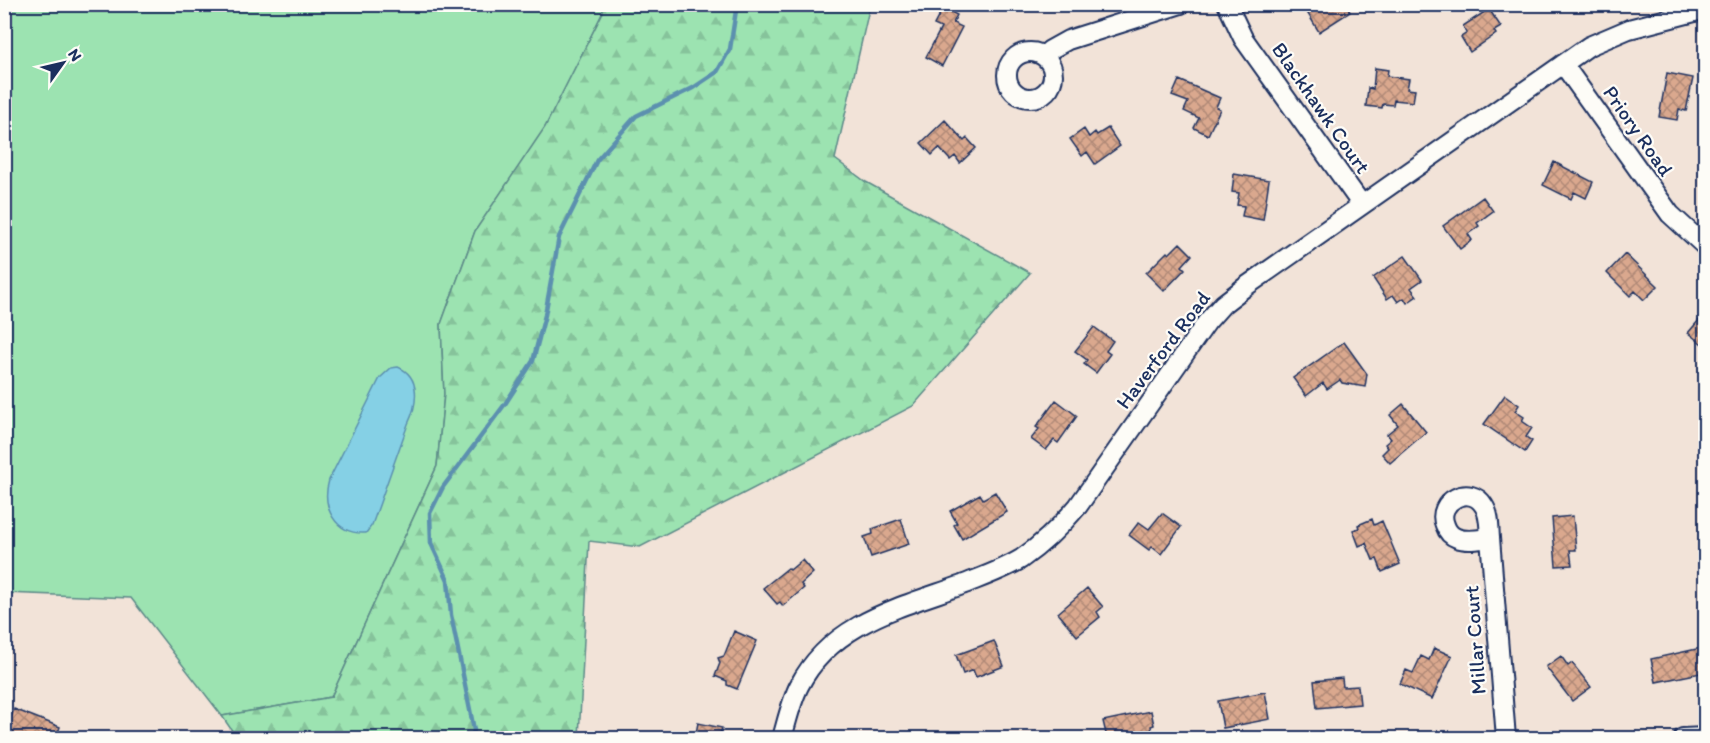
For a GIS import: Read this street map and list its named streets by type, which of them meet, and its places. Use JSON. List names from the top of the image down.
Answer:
{
  "streets": {
    "street": [
      "Blackhawk Court",
      "Priory Road",
      "Haverford Road",
      "Millar Court"
    ]
  },
  "crossings": [
    ["Blackhawk Court", "Haverford Road"],
    ["Priory Road", "Haverford Road"]
  ],
  "north": "top right"
}
